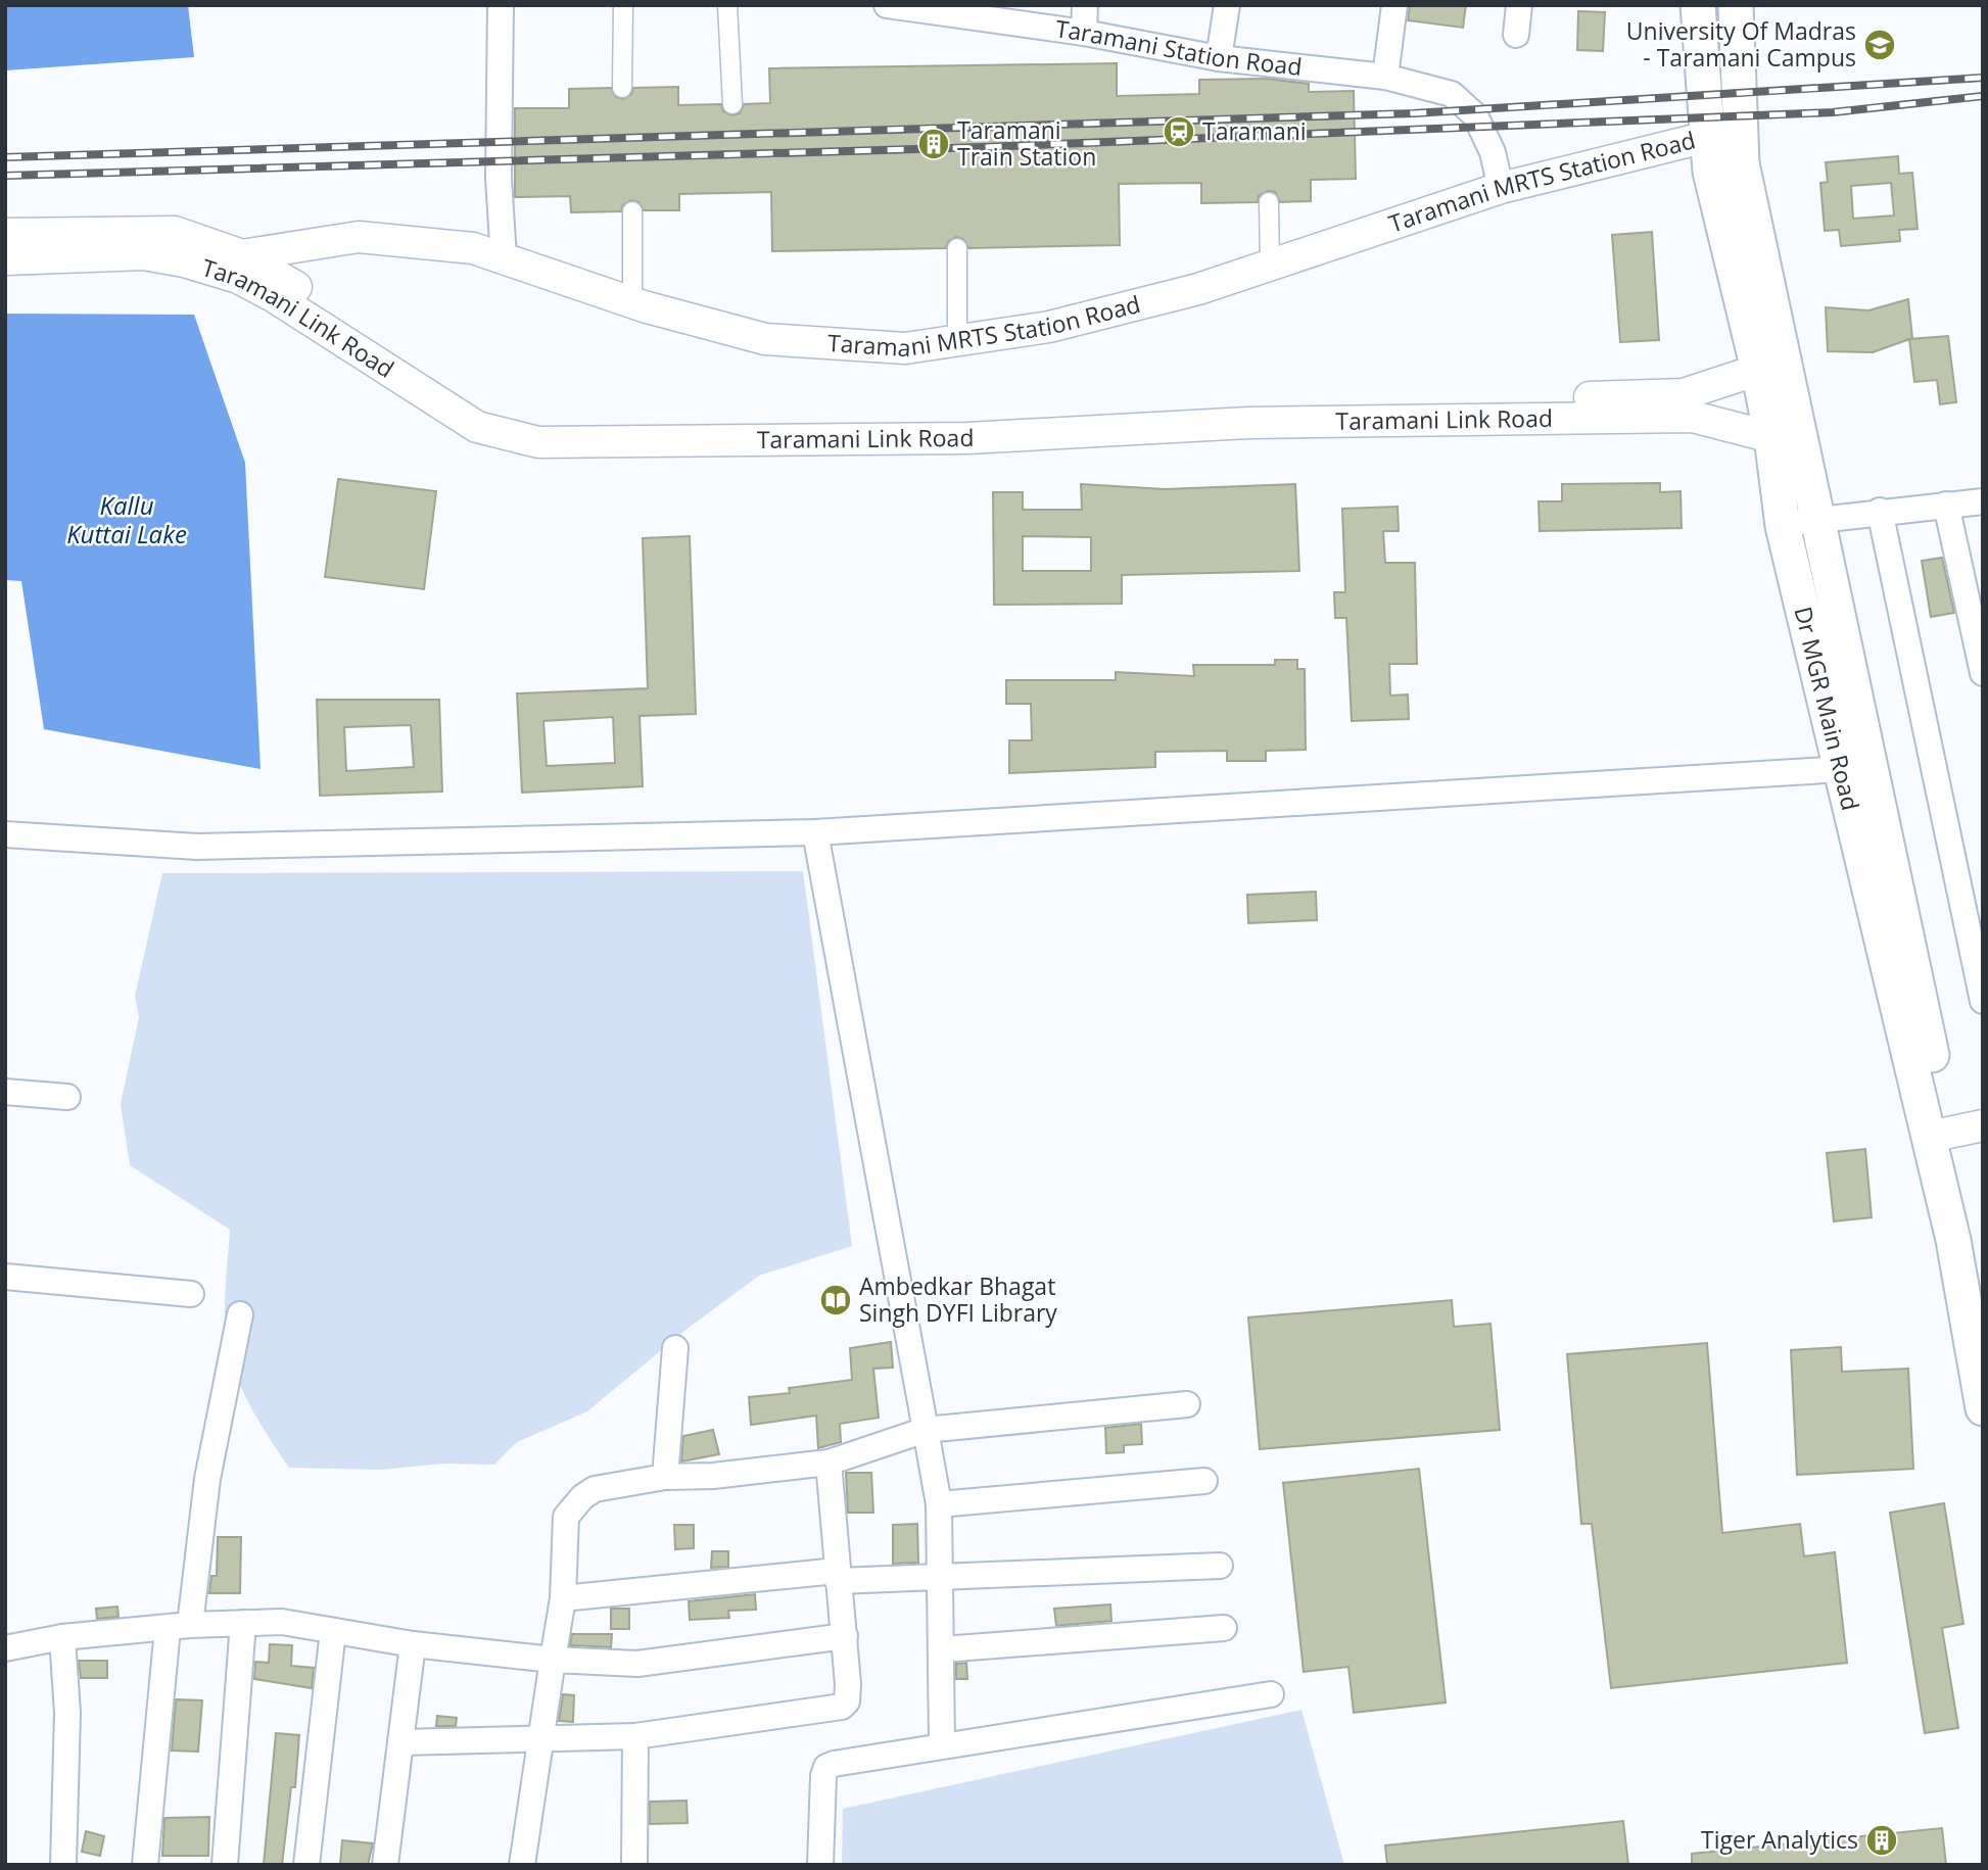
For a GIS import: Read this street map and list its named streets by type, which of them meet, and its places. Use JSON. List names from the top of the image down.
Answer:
{
  "streets": {
    "main road": ["Dr MGR Main Road"],
    "street": ["Taramani Station Road", "Taramani MRTS Station Road", "Taramani Link Road"]
  },
  "crossings": [
    ["Taramani Station Road", "Taramani MRTS Station Road"],
    ["Taramani MRTS Station Road", "Taramani Link Road"],
    ["Taramani MRTS Station Road", "Dr MGR Main Road"],
    ["Taramani Link Road", "Dr MGR Main Road"]
  ],
  "water": ["Kallu Kuttai Lake"],
  "places": {
    "school or university": ["University Of Madras - Taramani Campus"],
    "station": ["Taramani"],
    "building": ["Taramani Train Station", "Tiger Analytics"],
    "library": ["Ambedkar Bhagat Singh DYFI Library"]
  }
}
